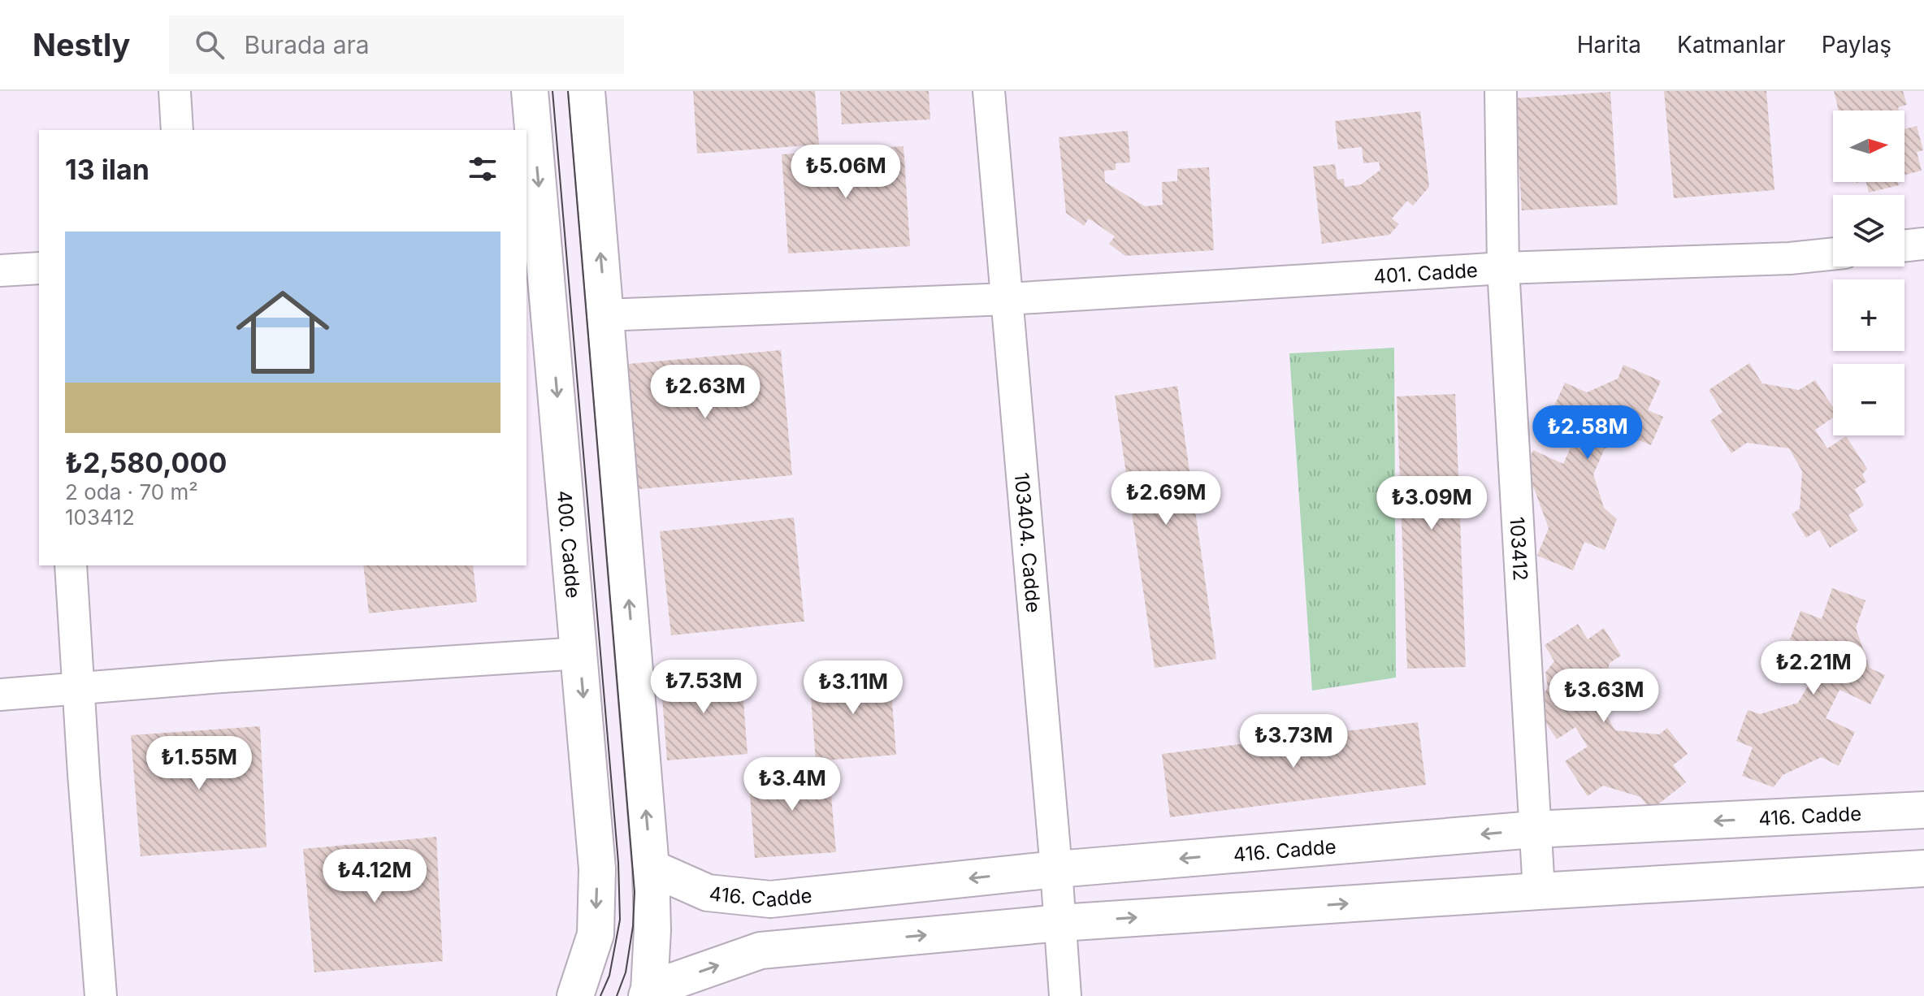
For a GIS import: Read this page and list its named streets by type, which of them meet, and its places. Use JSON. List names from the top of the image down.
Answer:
{
  "streets": {
    "street": [
      "401. Cadde",
      "103404. Cadde",
      "400. Cadde",
      "103412",
      "416. Cadde"
    ]
  },
  "crossings": [
    ["401. Cadde", "103404. Cadde"],
    ["401. Cadde", "103412"],
    ["103404. Cadde", "416. Cadde"],
    ["103412", "416. Cadde"]
  ],
  "north": "right",
  "page": {
    "header": "Nestly",
    "search": "Burada ara",
    "nav": ["Harita", "Katmanlar", "Paylaş"],
    "map_buttons": ["+", "−"],
    "heading": "13 ilan",
    "price": [
      "₺5.06M",
      "₺2.63M",
      "₺2.58M",
      "₺2.69M",
      "₺3.09M",
      "₺2.21M",
      "₺7.53M",
      "₺3.11M",
      "₺3.63M",
      "₺3.73M",
      "₺1.55M",
      "₺3.4M",
      "₺4.12M"
    ],
    "list": [
      {
        "name": "₺2,580,000",
        "note": "2 oda · 70 m² · 103412"
      }
    ]
  }
}
